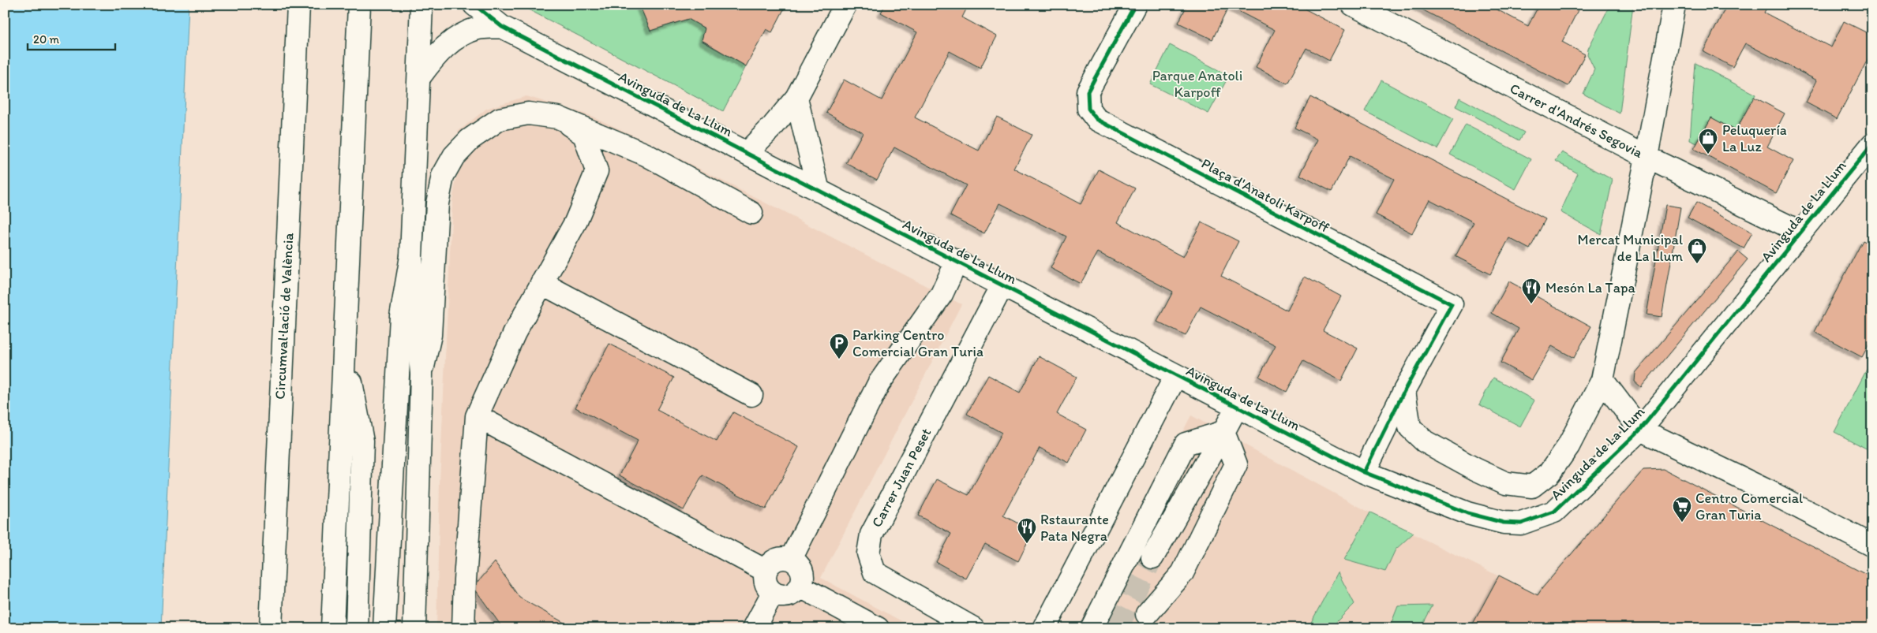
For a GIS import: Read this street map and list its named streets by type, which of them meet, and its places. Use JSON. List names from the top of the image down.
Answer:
{
  "streets": {
    "main road": [
      "Avinguda de La Llum",
      "Carrer d'Andrés Segovia",
      "Plaça d'Anatoli Karpoff",
      "Circumval·lació de València",
      "Carrer Juan Peset"
    ]
  },
  "crossings": [
    ["Avinguda de La Llum", "Carrer d'Andrés Segovia"],
    ["Avinguda de La Llum", "Carrer Juan Peset"]
  ],
  "parks": ["Parque Anatoli Karpoff"],
  "places": {
    "shop": ["Peluquería La Luz", "Mercat Municipal de La Llum"],
    "restaurant": ["Mesón La Tapa", "Rstaurante Pata Negra"],
    "parking": ["Parking Centro Comercial Gran Turia"],
    "supermarket": ["Centro Comercial Gran Turia"]
  },
  "scale_bar": "20 m"
}
